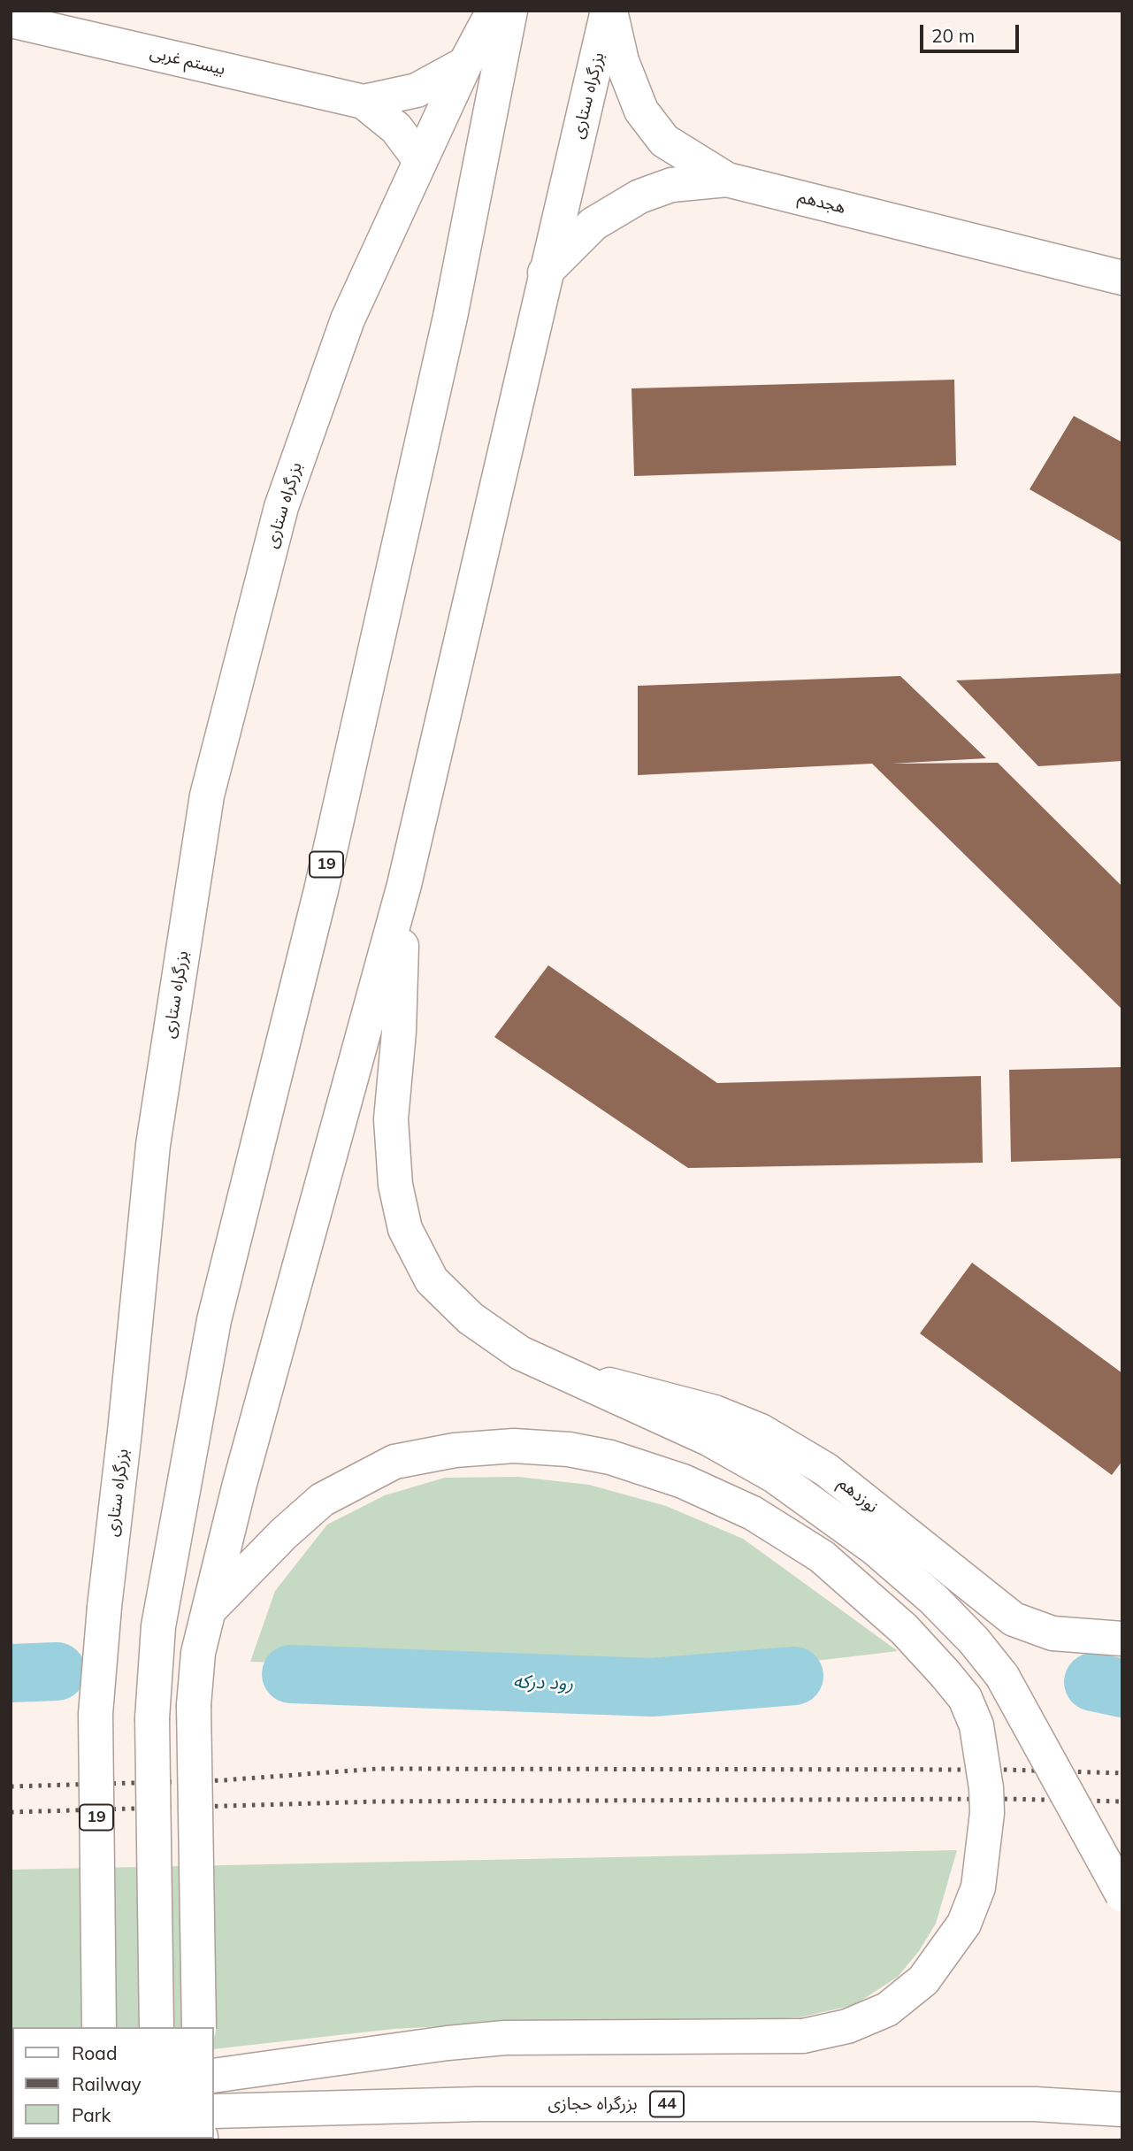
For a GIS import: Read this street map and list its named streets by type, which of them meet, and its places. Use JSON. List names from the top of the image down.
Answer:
{
  "streets": {
    "main road": [
      "بیستم غربی",
      "بزرگراه ستاری",
      "هجدهم",
      "19",
      "نوزدهم",
      "بزرگراه حجازی",
      "44"
    ]
  },
  "crossings": [
    ["بزرگراه ستاری", "هجدهم"]
  ],
  "water": ["رود درکه"],
  "legend": ["Road", "Railway", "Park"],
  "scale_bar": "20 m"
}
